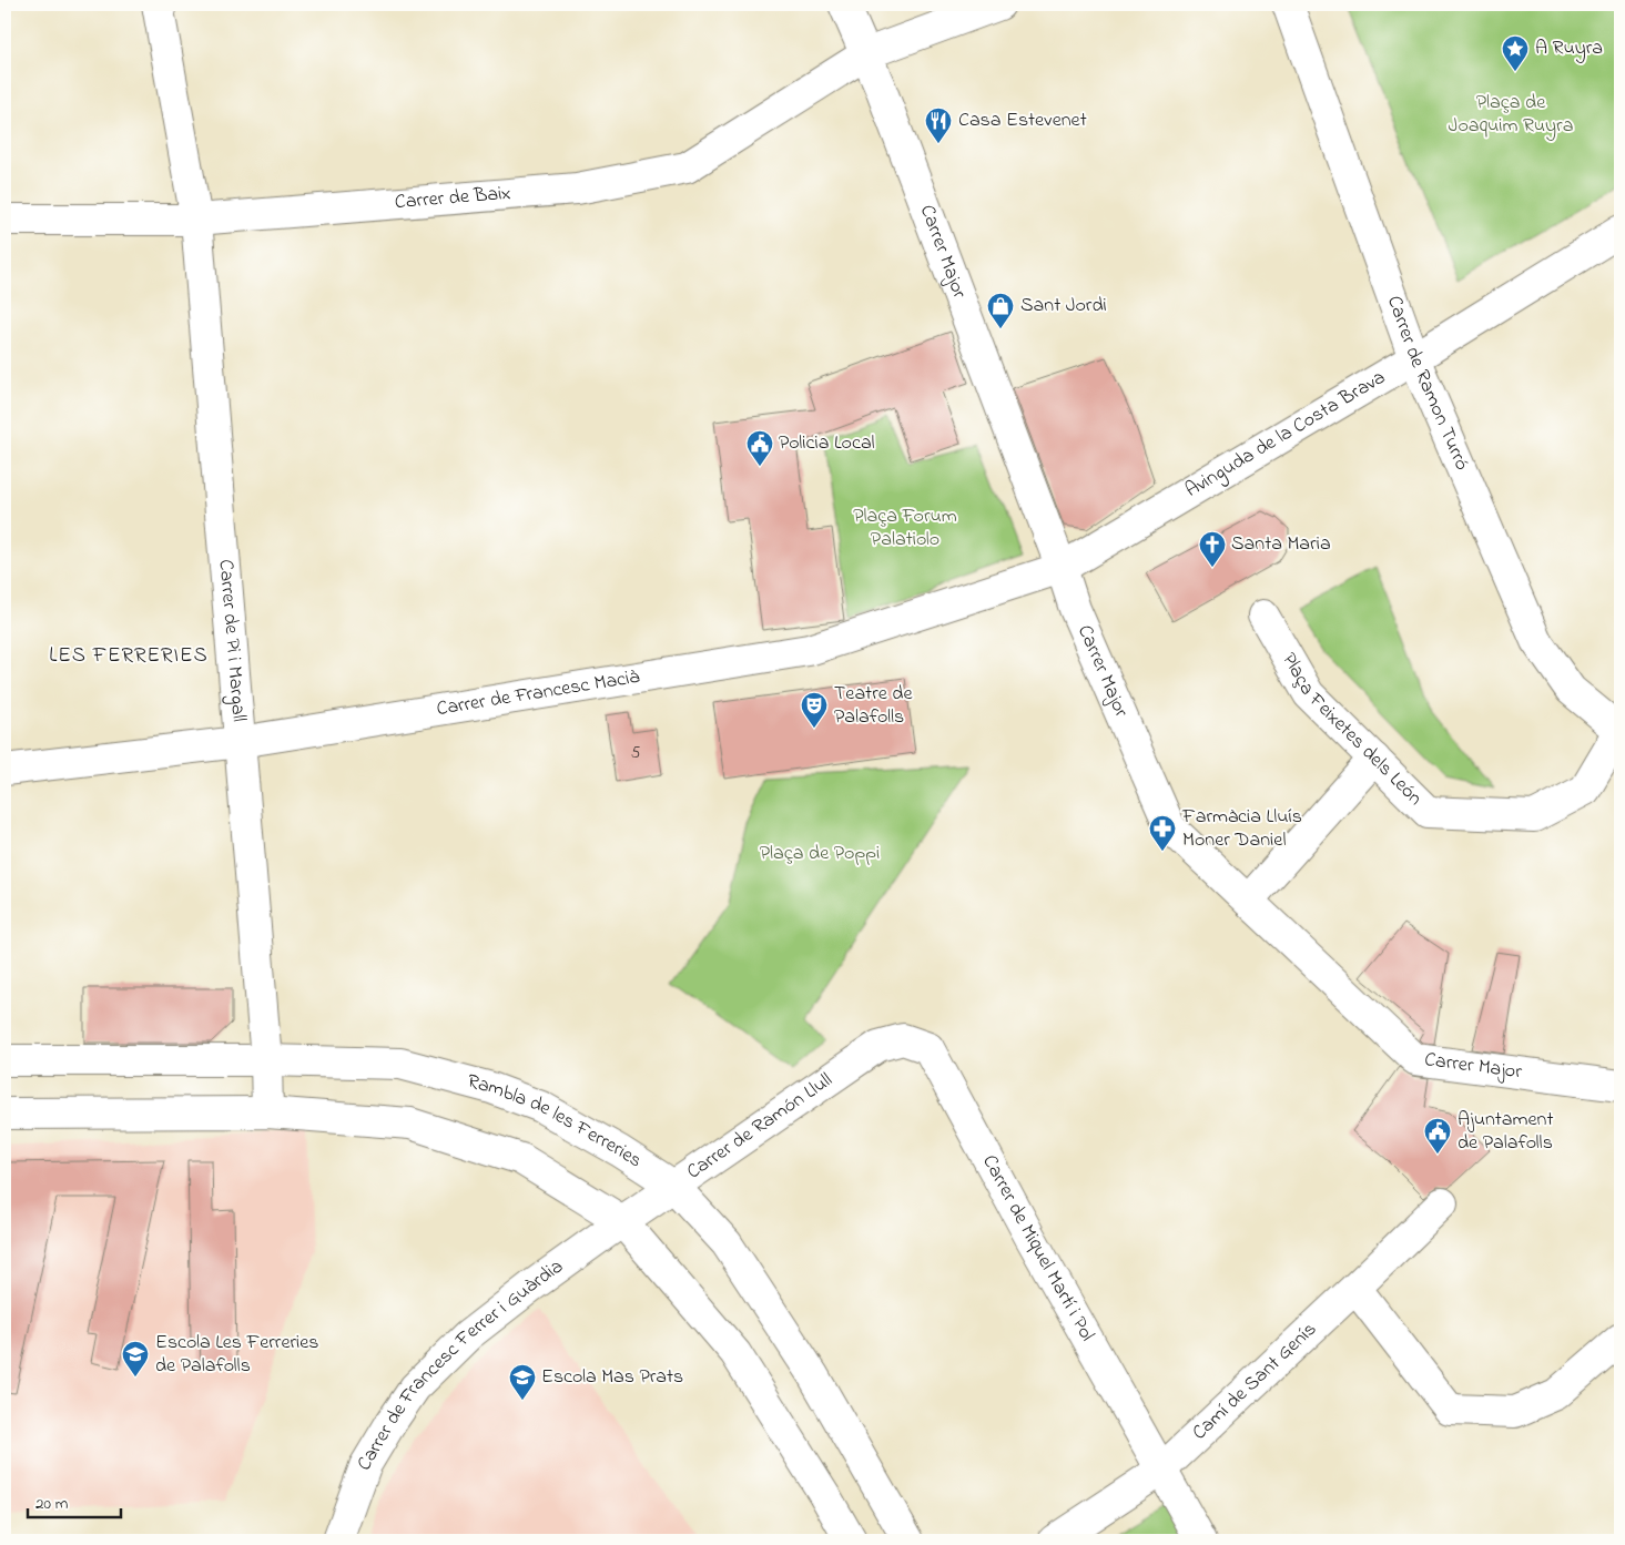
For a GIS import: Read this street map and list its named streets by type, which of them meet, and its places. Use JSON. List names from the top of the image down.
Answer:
{
  "streets": {
    "street": [
      "Carrer de Baix",
      "Carrer Major",
      "Carrer de Ramon Turró",
      "Avinguda de la Costa Brava",
      "Carrer de Pi i Margall",
      "Carrer de Francesc Macià",
      "Plaça Feixetes dels León",
      "Rambla de les Ferreries",
      "Carrer de Ramón Llull",
      "Carrer de Miquel Martí i Pol",
      "Carrer de Francesc Ferrer i Guàrdia",
      "Camí de Sant Genís"
    ]
  },
  "crossings": [
    ["Carrer de Baix", "Carrer Major"],
    ["Carrer de Baix", "Carrer de Pi i Margall"],
    ["Carrer Major", "Avinguda de la Costa Brava"],
    ["Carrer Major", "Carrer de Francesc Macià"],
    ["Carrer de Ramon Turró", "Avinguda de la Costa Brava"],
    ["Carrer de Ramon Turró", "Plaça Feixetes dels León"],
    ["Avinguda de la Costa Brava", "Carrer de Francesc Macià"],
    ["Carrer de Pi i Margall", "Carrer de Francesc Macià"],
    ["Carrer de Pi i Margall", "Rambla de les Ferreries"],
    ["Rambla de les Ferreries", "Carrer de Ramón Llull"],
    ["Carrer de Ramón Llull", "Carrer de Miquel Martí i Pol"],
    ["Carrer de Ramón Llull", "Carrer de Francesc Ferrer i Guàrdia"],
    ["Carrer de Miquel Martí i Pol", "Camí de Sant Genís"]
  ],
  "districts": ["LES FERRERIES"],
  "parks": ["Plaça de Joaquim Ruyra", "Plaça Forum Palatiolo", "Plaça de Poppi"],
  "places": {
    "place": ["A Ruyra"],
    "restaurant": ["Casa Estevenet"],
    "shop": ["Sant Jordi"],
    "public building": ["Policia Local", "Ajuntament de Palafolls"],
    "church": ["Santa Maria"],
    "theatre": ["Teatre de Palafolls"],
    "pharmacy": ["Farmàcia Lluís Moner Daniel"],
    "school or university": ["Escola Les Ferreries de Palafolls", "Escola Mas Prats"]
  },
  "house_numbers": ["5"],
  "scale_bar": "20 m"
}
